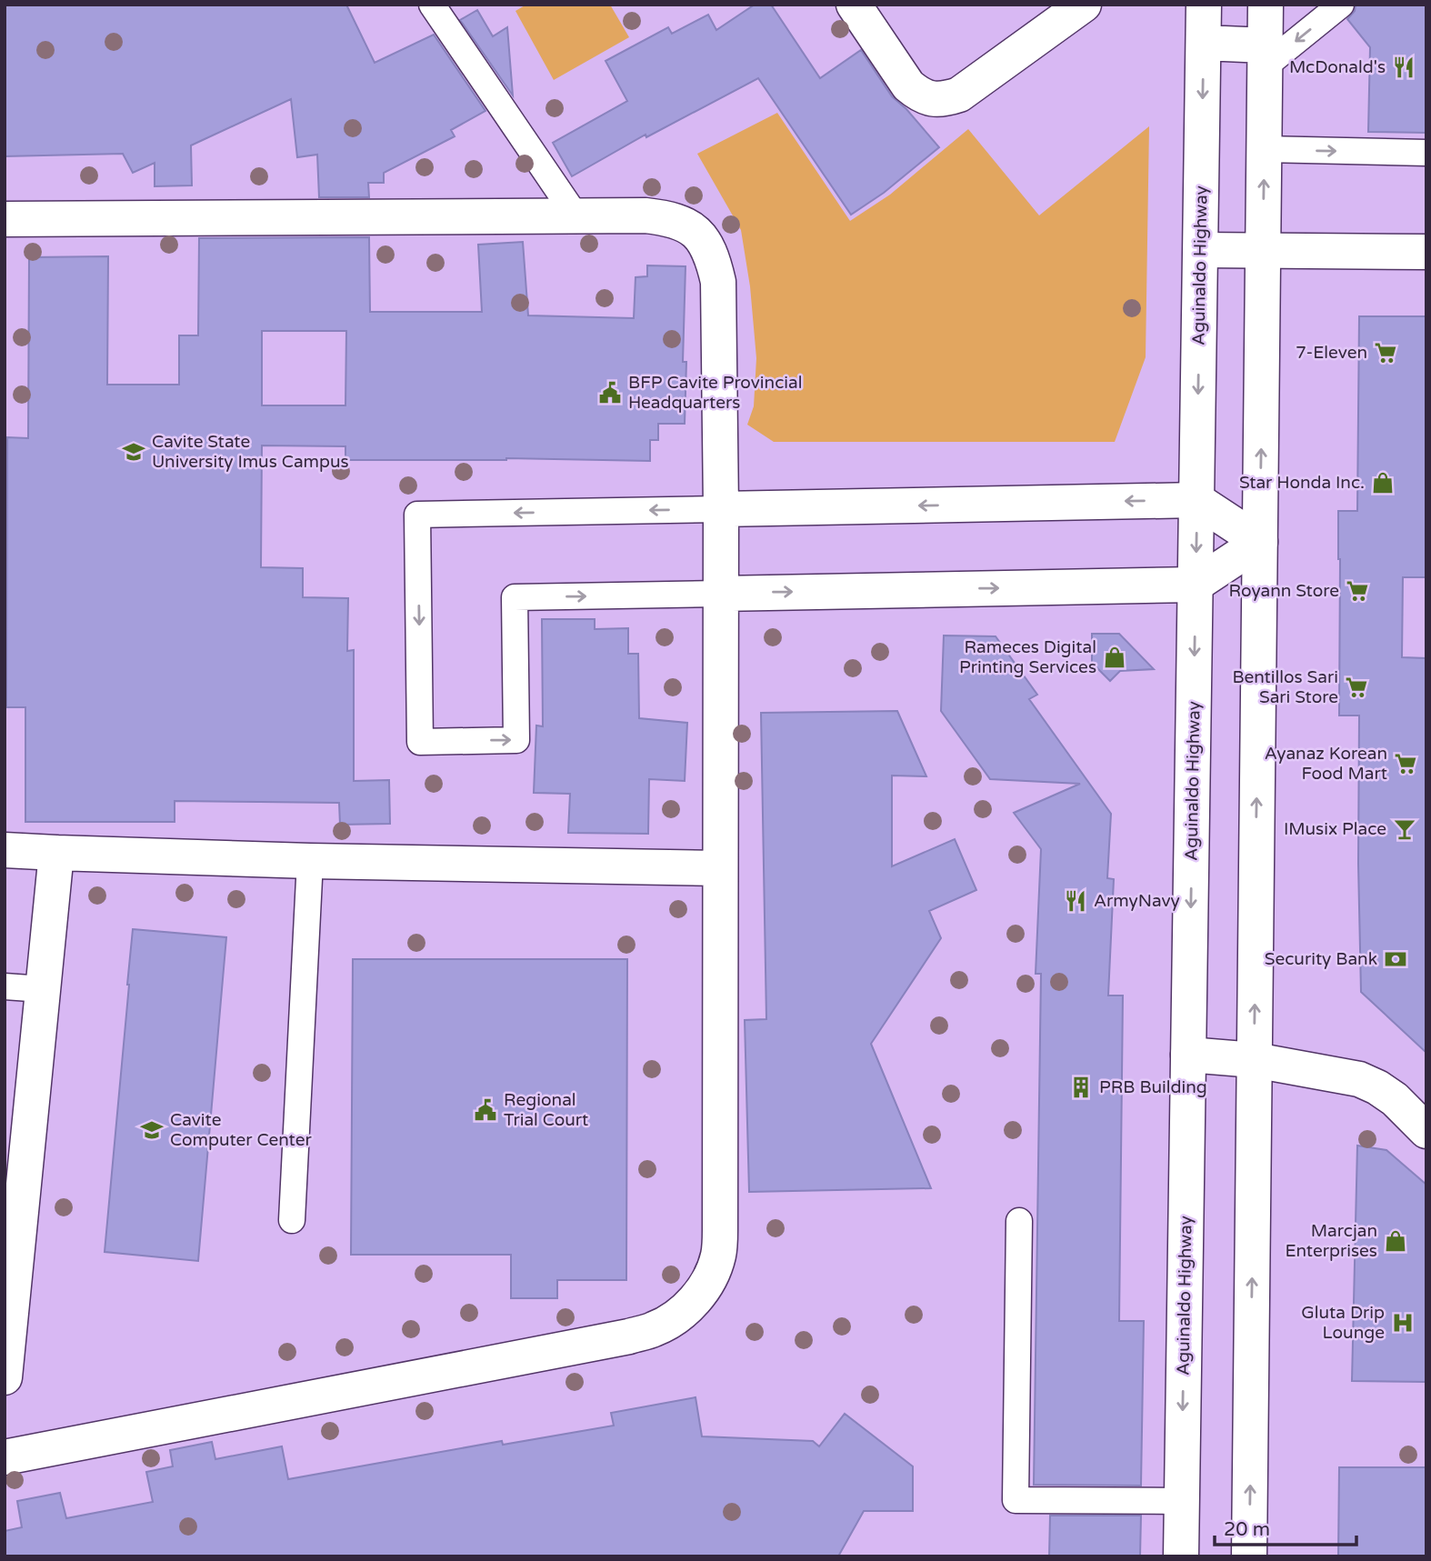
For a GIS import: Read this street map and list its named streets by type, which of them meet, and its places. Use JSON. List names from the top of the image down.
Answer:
{
  "streets": {
    "main road": ["Aguinaldo Highway"]
  },
  "places": {
    "restaurant": ["McDonald's", "ArmyNavy"],
    "supermarket": [
      "7-Eleven",
      "Royann Store",
      "Bentillos Sari Sari Store",
      "Ayanaz Korean Food Mart"
    ],
    "public building": ["BFP Cavite Provincial Headquarters", "Regional Trial Court"],
    "school or university": ["Cavite State University Imus Campus", "Cavite Computer Center"],
    "shop": ["Star Honda Inc.", "Rameces Digital Printing Services", "Marcjan Enterprises"],
    "bar": ["IMusix Place"],
    "bank": ["Security Bank"],
    "building": ["PRB Building"],
    "hospital": ["Gluta Drip Lounge"]
  },
  "scale_bar": "20 m"
}
